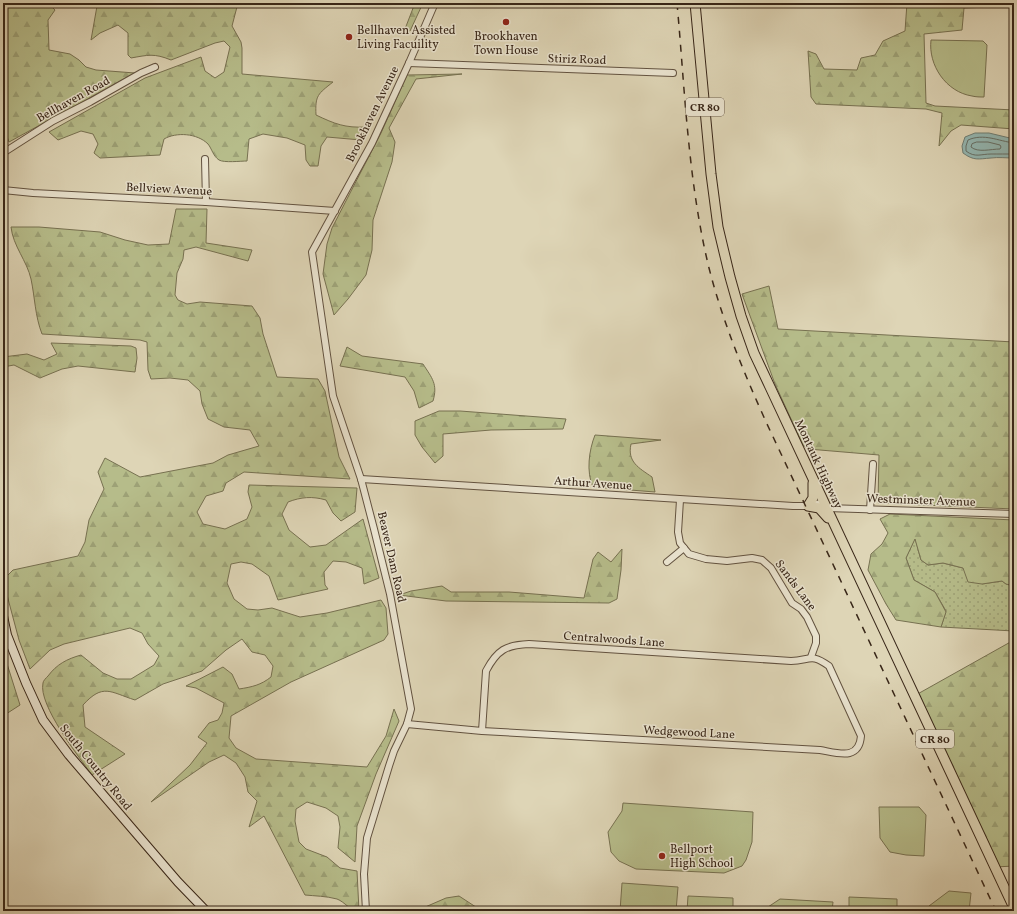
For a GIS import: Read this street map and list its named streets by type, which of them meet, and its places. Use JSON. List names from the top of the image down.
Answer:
{
  "streets": {
    "main road": ["CR 80", "Montauk Highway", "South Country Road"],
    "street": [
      "Stiriz Road",
      "Bellhaven Road",
      "Brookhaven Avenue",
      "Bellview Avenue",
      "Arthur Avenue",
      "Westminster Avenue",
      "Beaver Dam Road",
      "Sands Lane",
      "Centralwoods Lane",
      "Wedgewood Lane"
    ]
  },
  "crossings": [
    ["Stiriz Road", "Brookhaven Avenue"],
    ["Brookhaven Avenue", "Bellview Avenue"],
    ["Brookhaven Avenue", "Beaver Dam Road"],
    ["Bellview Avenue", "Beaver Dam Road"],
    ["Montauk Highway", "Arthur Avenue"],
    ["Montauk Highway", "Westminster Avenue"],
    ["Arthur Avenue", "Westminster Avenue"],
    ["Arthur Avenue", "Beaver Dam Road"],
    ["Beaver Dam Road", "Wedgewood Lane"],
    ["Sands Lane", "Centralwoods Lane"],
    ["Sands Lane", "Wedgewood Lane"],
    ["Centralwoods Lane", "Wedgewood Lane"]
  ],
  "places": ["Brookhaven Town House", "Bellhaven Assisted Living Facuility", "Bellport High School"]
}
